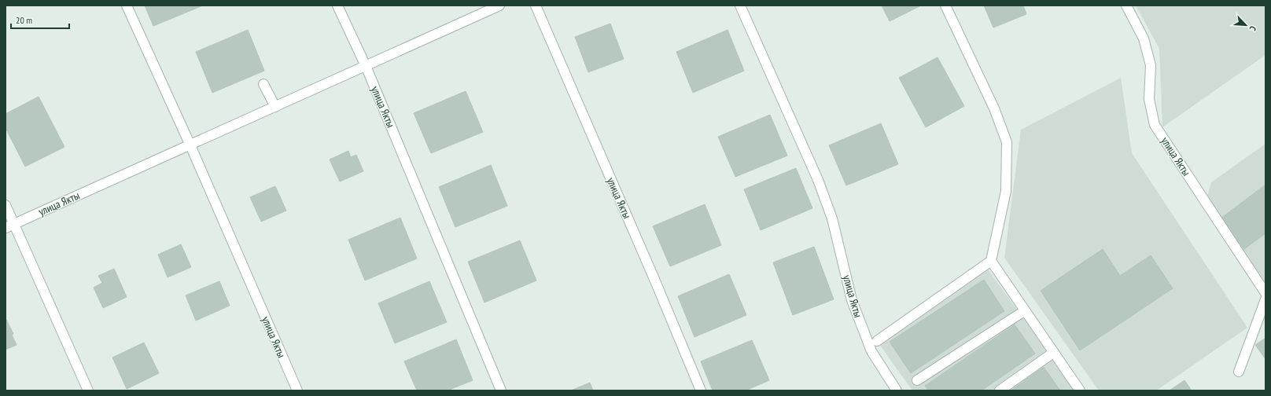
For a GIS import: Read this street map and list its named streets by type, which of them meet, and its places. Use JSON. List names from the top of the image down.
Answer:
{
  "streets": {
    "street": ["улица Якты"]
  },
  "scale_bar": "20 m",
  "north": "bottom right"
}
